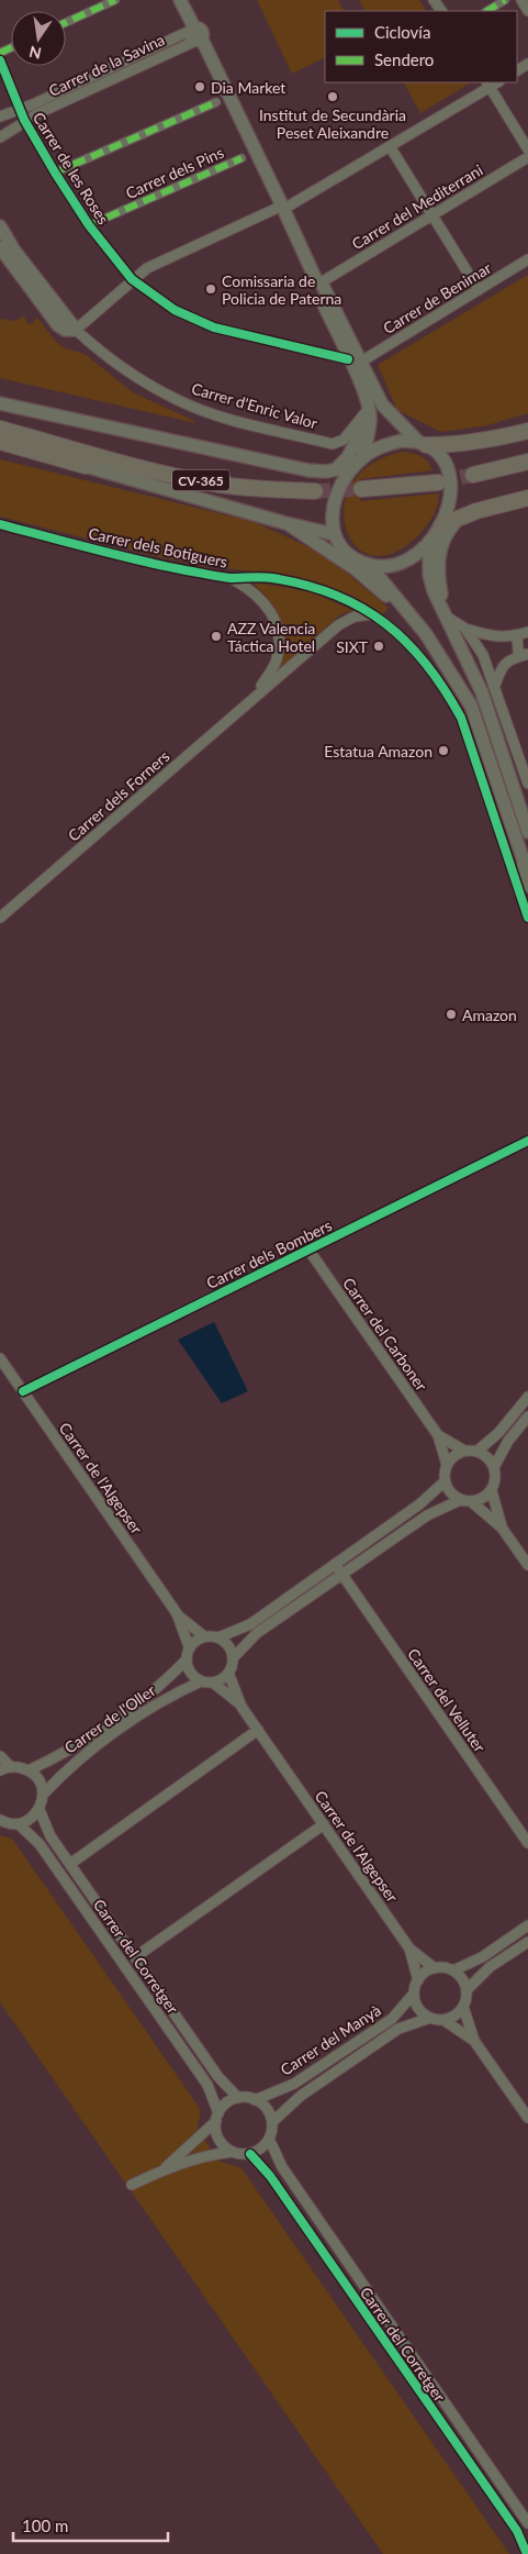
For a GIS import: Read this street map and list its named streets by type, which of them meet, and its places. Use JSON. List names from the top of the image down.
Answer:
{
  "streets": {
    "main road": ["CV-365"],
    "street": [
      "Carrer de la Savina",
      "Carrer de les Roses",
      "Carrer dels Pins",
      "Carrer del Mediterrani",
      "Carrer de Benimar",
      "Carrer d'Enric Valor",
      "Carrer dels Botiguers",
      "Carrer dels Forners",
      "Carrer dels Bombers",
      "Carrer del Carboner",
      "Carrer de l'Algepser",
      "Carrer del Velluter",
      "Carrer de l'Oller",
      "Carrer del Corretger",
      "Carrer del Manyà"
    ]
  },
  "crossings": [
    ["Carrer de la Savina", "Carrer de les Roses"],
    ["Carrer de les Roses", "Carrer dels Pins"],
    ["Carrer de les Roses", "Carrer de Benimar"],
    ["Carrer dels Botiguers", "Carrer dels Forners"],
    ["Carrer dels Bombers", "Carrer del Carboner"],
    ["Carrer dels Bombers", "Carrer de l'Algepser"],
    ["Carrer del Corretger", "Carrer del Manyà"]
  ],
  "places": [
    "Dia Market",
    "Institut de Secundària Peset Aleixandre",
    "Comissaria de Policia de Paterna",
    "AZZ Valencia Táctica Hotel",
    "SIXT",
    "Estatua Amazon",
    "Amazon"
  ],
  "legend": ["Ciclovía", "Sendero"],
  "scale_bar": "100 m",
  "north": "bottom"
}
